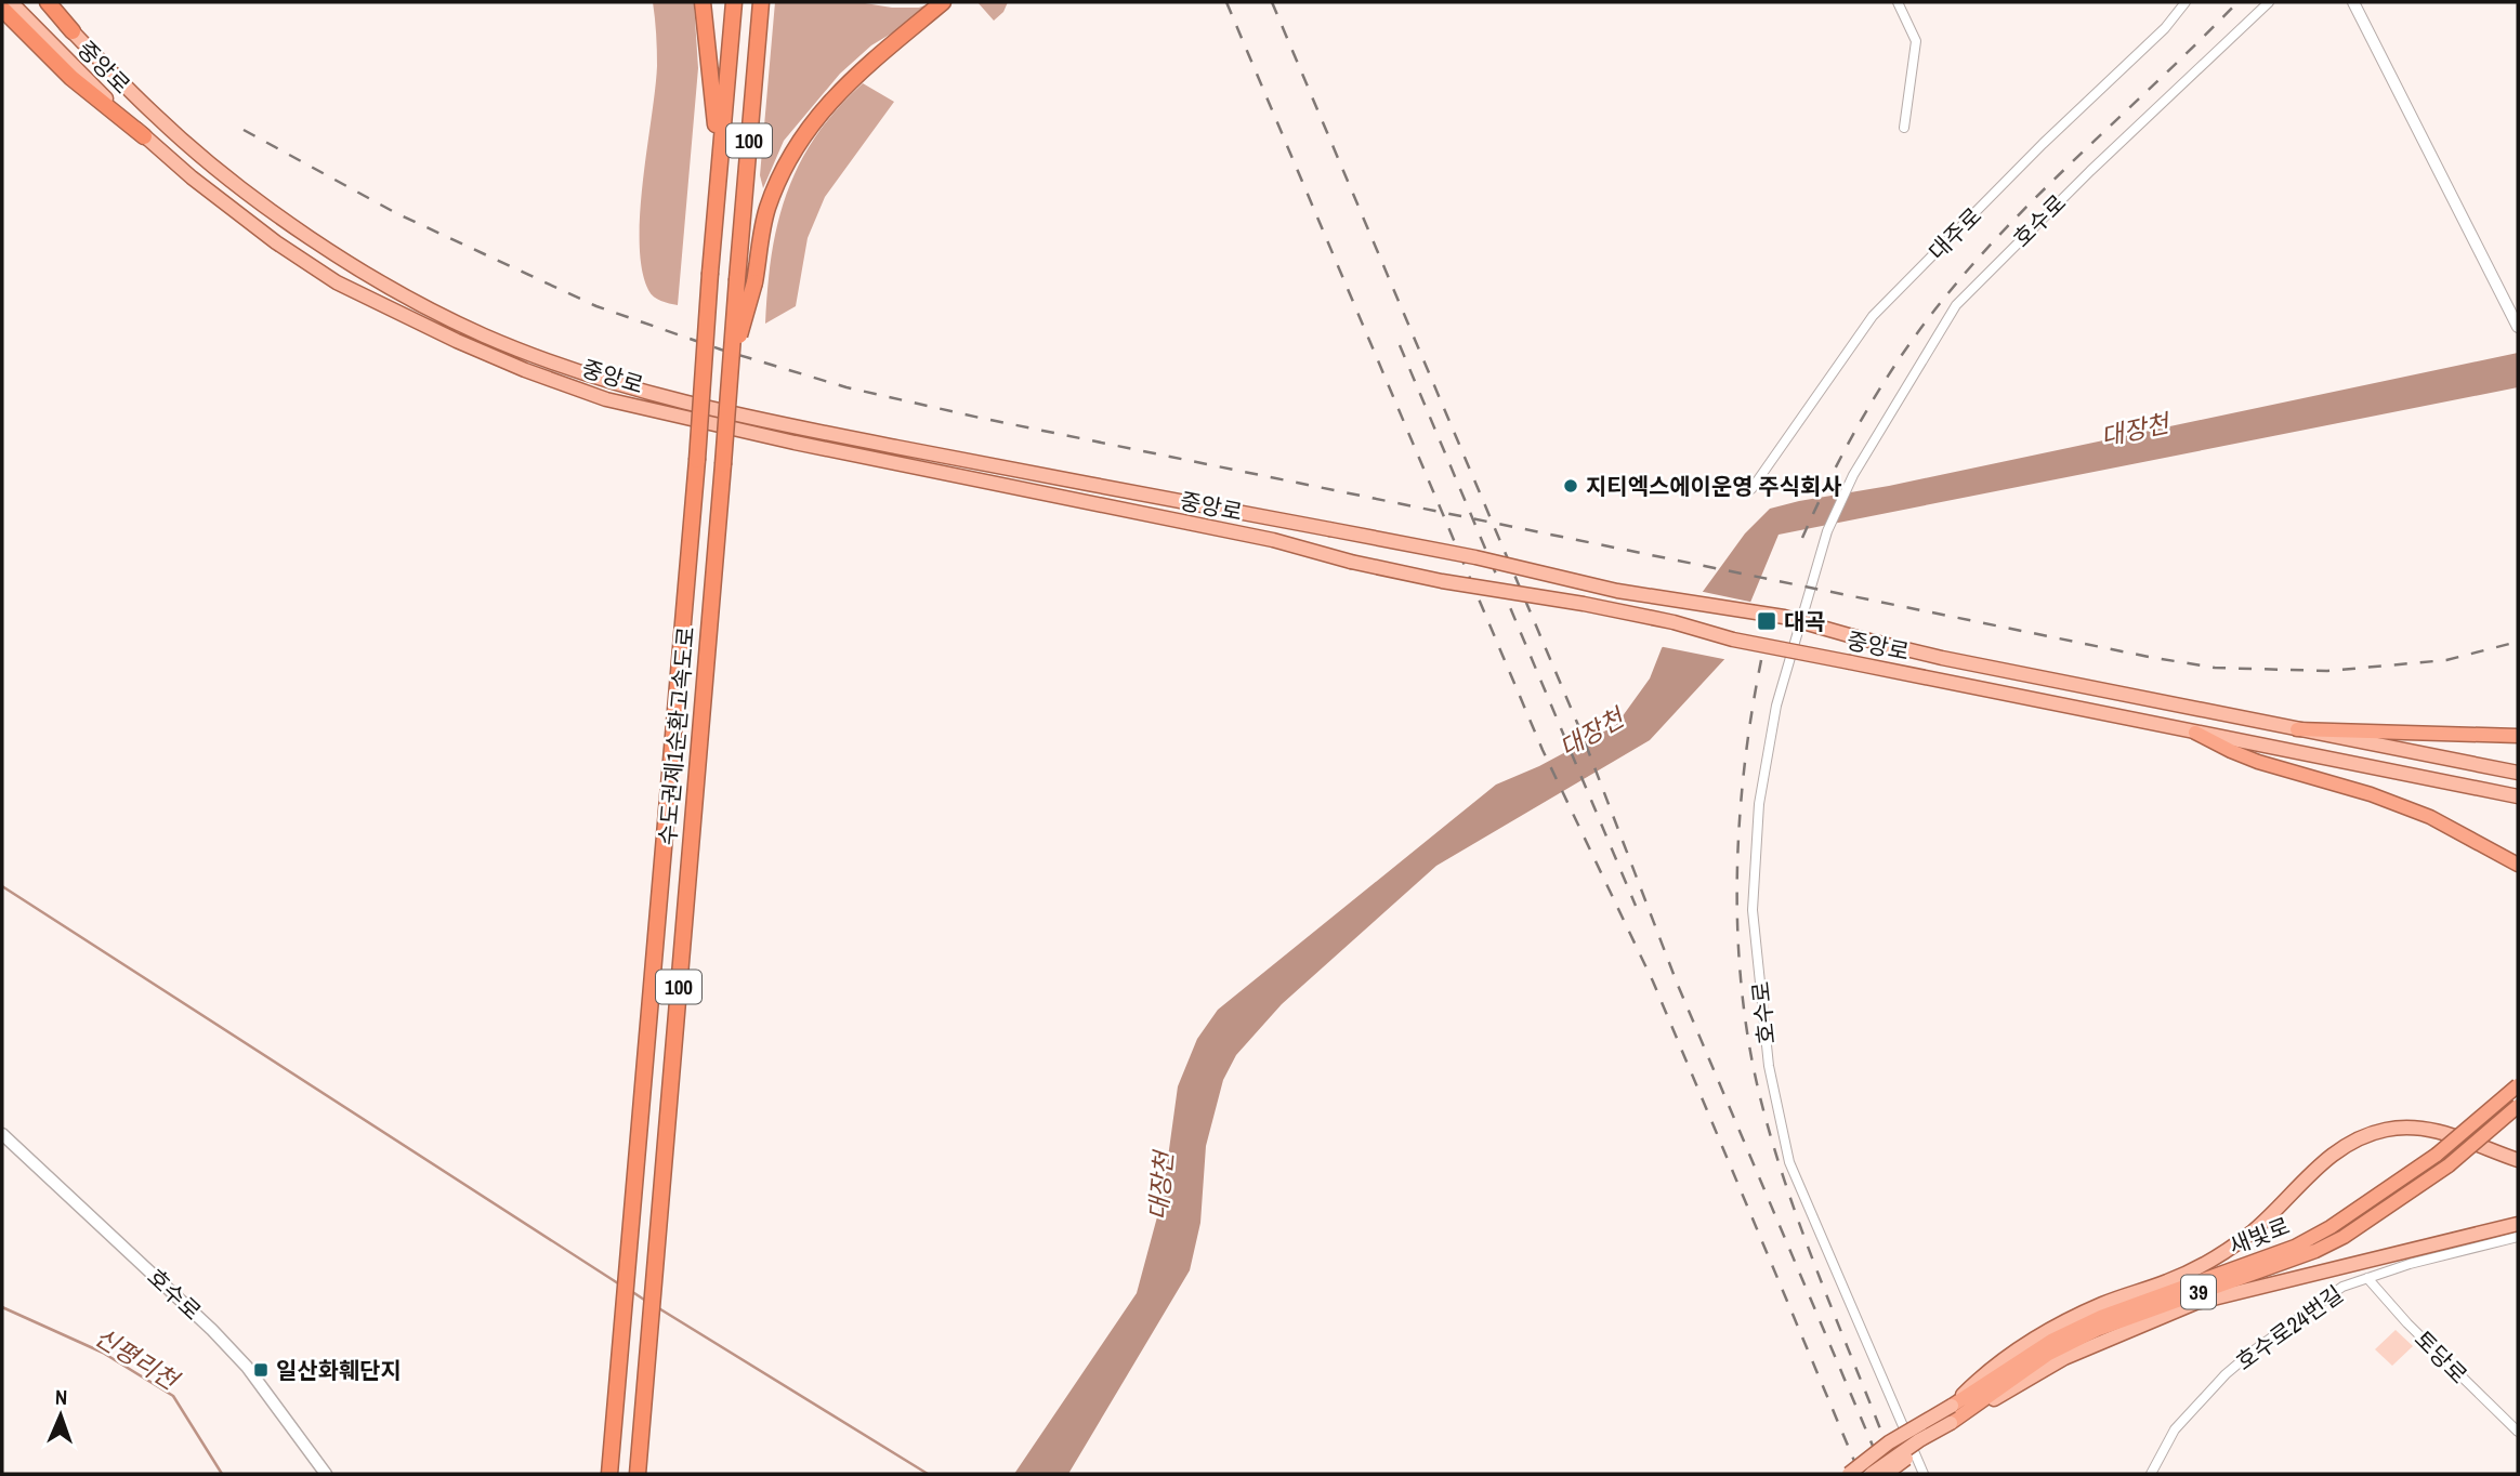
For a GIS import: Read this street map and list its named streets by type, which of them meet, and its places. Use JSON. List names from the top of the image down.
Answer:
{
  "streets": {
    "highway": [
      "100",
      "수도권제1순환고속도로",
      "새빛로",
      "39"
    ],
    "main road": ["중앙로", "호수로"],
    "street": ["대주로", "호수로24번길", "토당로"]
  },
  "crossings": [
    ["새빛로", "39"],
    ["호수로24번길", "토당로"]
  ],
  "water": ["대장천", "신평리천"],
  "places": {
    "other": ["지티엑스에이운영 주식회사"],
    "transit": ["대곡", "일산화훼단지"]
  },
  "north": "top"
}
